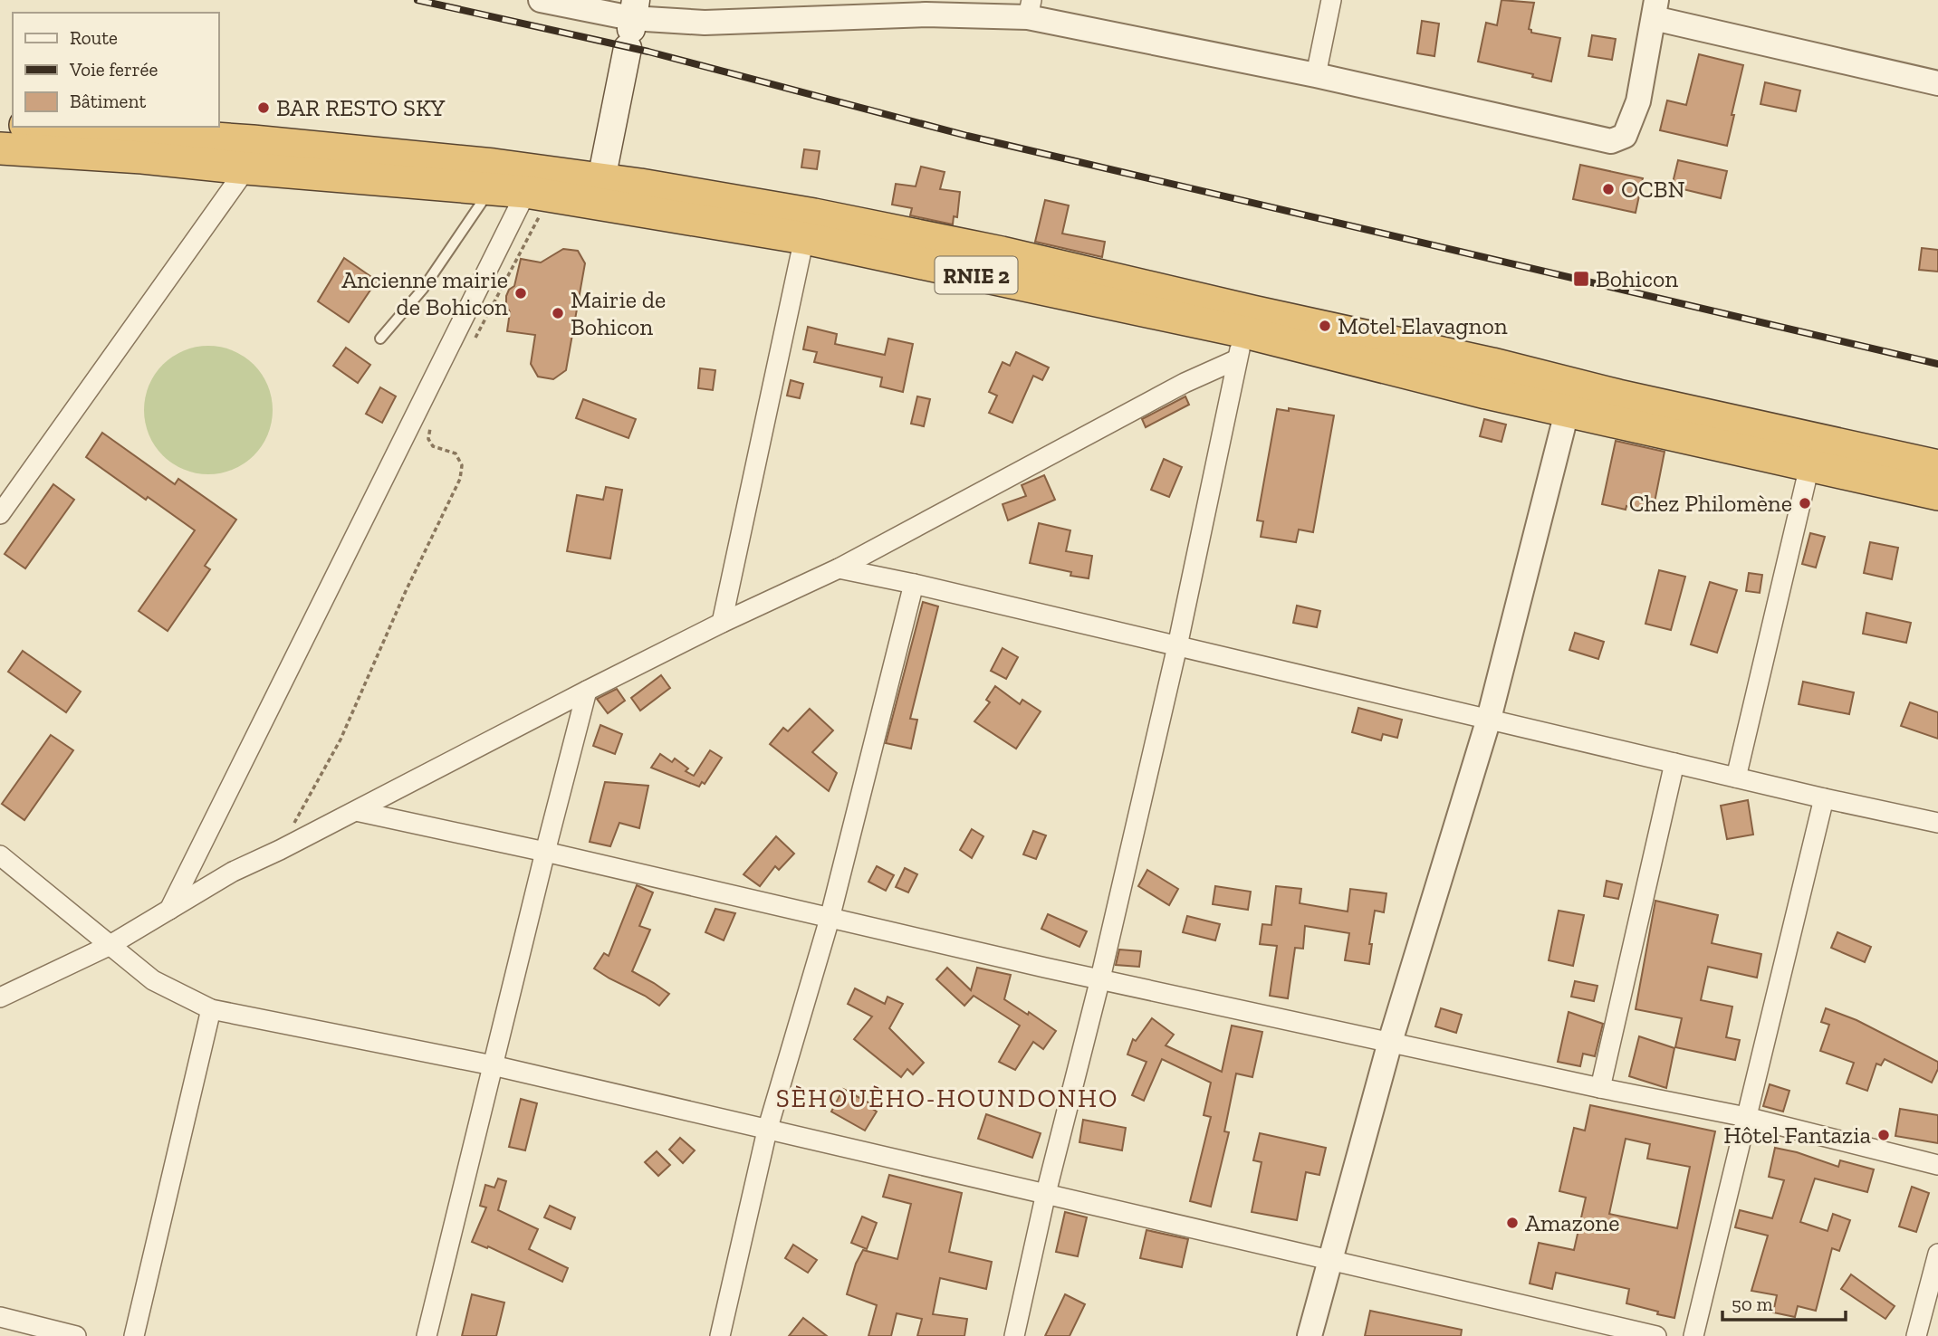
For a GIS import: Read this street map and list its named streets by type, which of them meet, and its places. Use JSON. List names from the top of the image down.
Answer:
{
  "streets": {
    "highway": ["RNIE 2"]
  },
  "districts": ["SÈHOUÈHO-HOUNDONHO"],
  "places": {
    "other": [
      "BAR RESTO SKY",
      "OCBN",
      "Ancienne mairie de Bohicon",
      "Mairie de Bohicon",
      "Motel Elavagnon",
      "Chez Philomène",
      "Hôtel Fantazia",
      "Amazone"
    ],
    "transit": ["Bohicon"]
  },
  "legend": ["Route", "Voie ferrée", "Bâtiment"],
  "scale_bar": "50 m"
}
